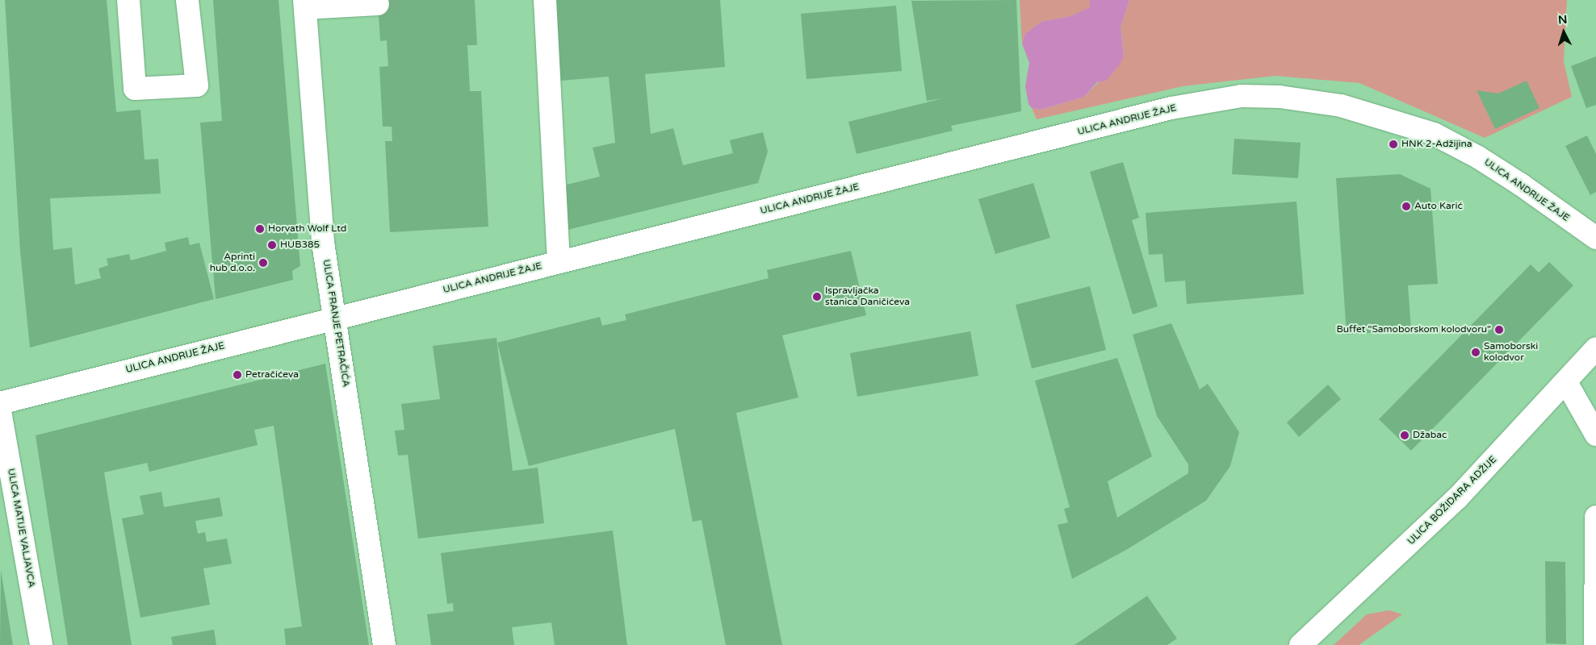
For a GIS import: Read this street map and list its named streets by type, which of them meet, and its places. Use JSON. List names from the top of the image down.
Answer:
{
  "streets": {
    "street": [
      "ULICA ANDRIJE ŽAJE",
      "ULICA FRANJE PETRAČIĆA",
      "ULICA BOŽIDARA ADŽIJE",
      "ULICA MATIJE VALJAVCA"
    ]
  },
  "crossings": [
    ["ULICA ANDRIJE ŽAJE", "ULICA FRANJE PETRAČIĆA"]
  ],
  "places": [
    "HNK 2-Adžijina",
    "Auto Karić",
    "Horvath Wolf Ltd",
    "HUB385",
    "Aprinti hub d.o.o.",
    "Ispravljačka stanica Daničićeva",
    "Buffet \"Samoborskom kolodvoru\"",
    "Samoborski kolodvor",
    "Petračićeva",
    "Džabac"
  ],
  "north": "top"
}
